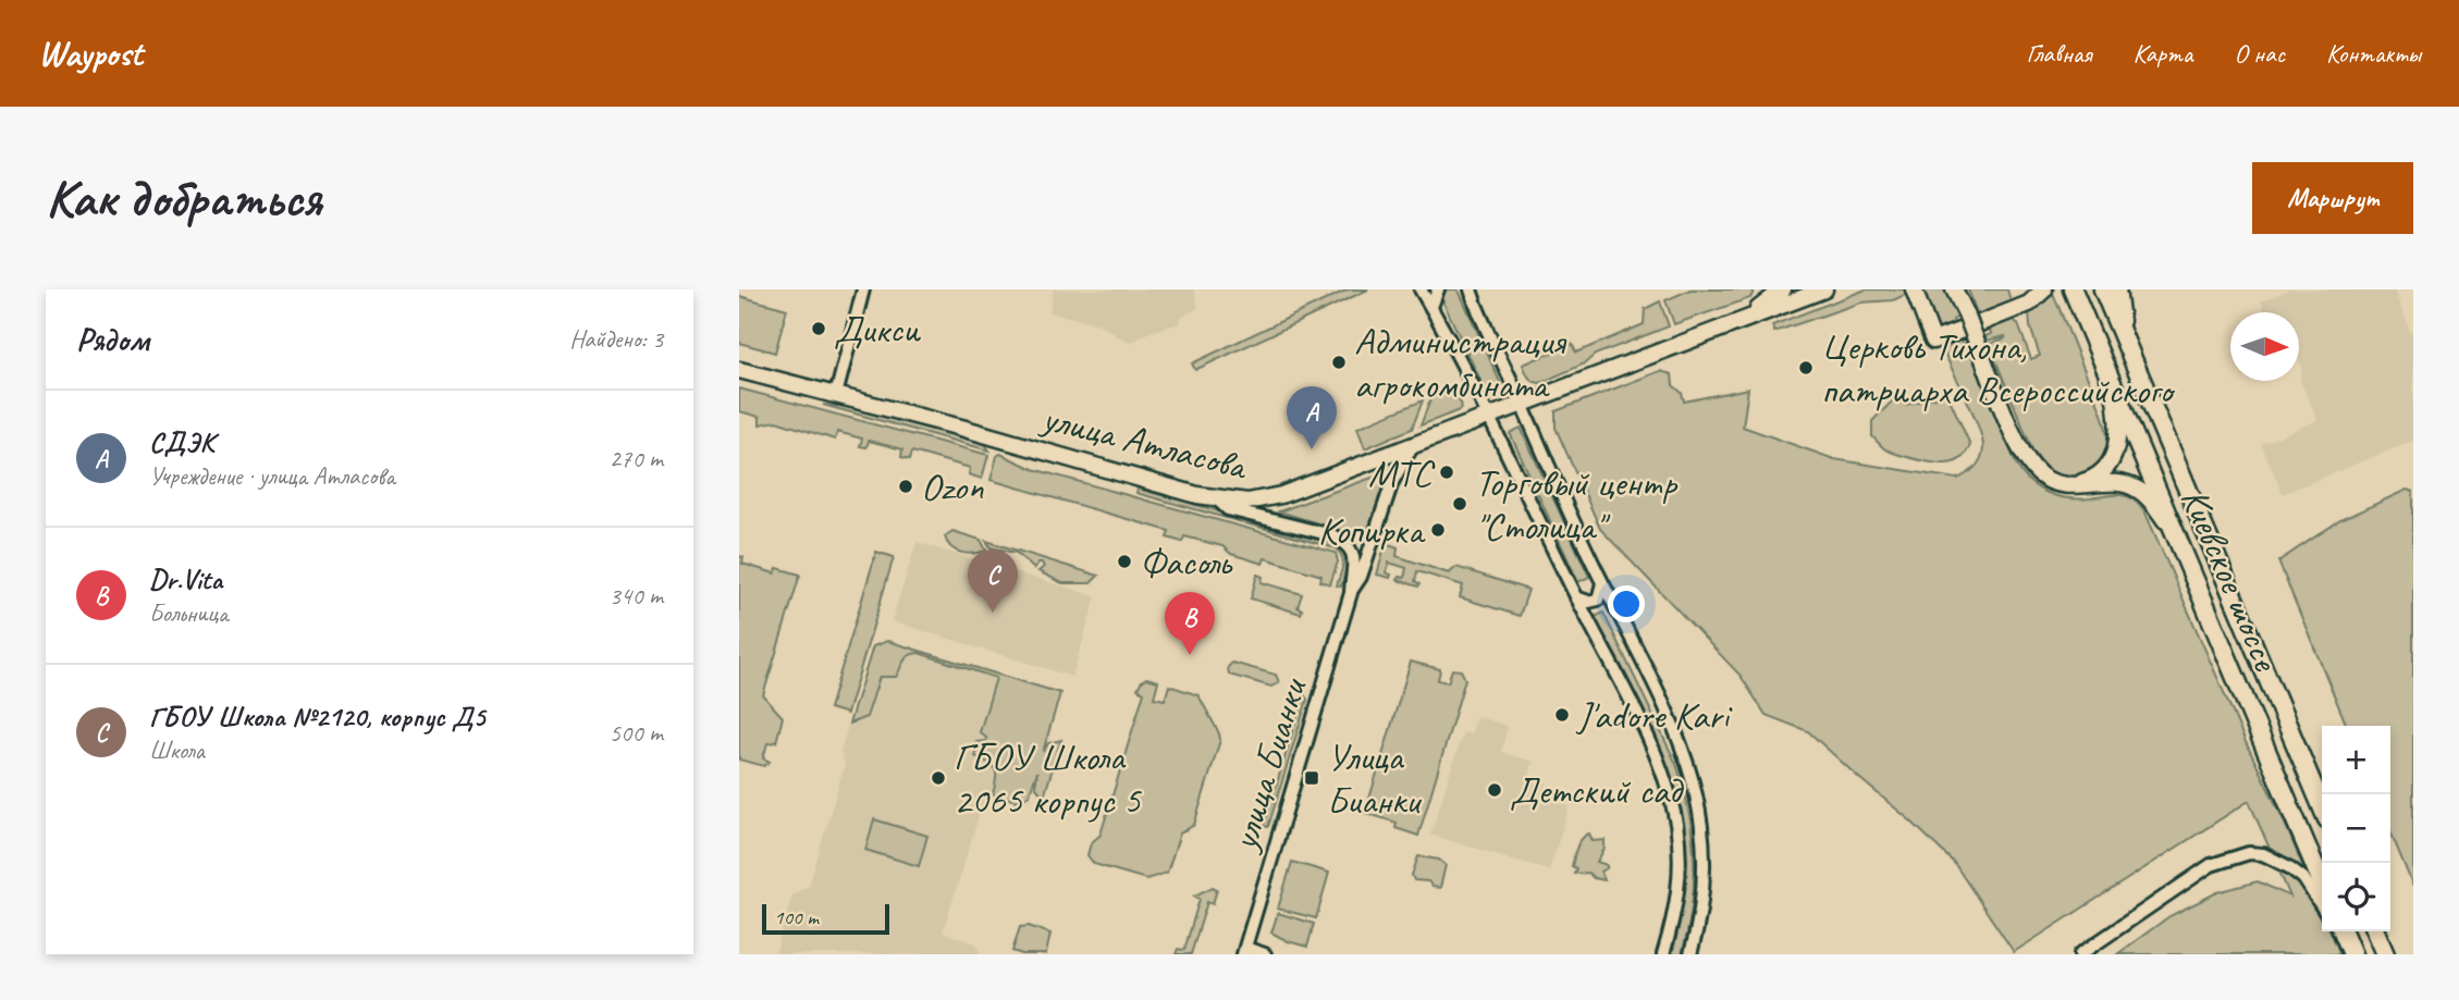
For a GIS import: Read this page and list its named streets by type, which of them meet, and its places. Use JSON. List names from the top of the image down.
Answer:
{
  "streets": {
    "highway": ["Киевское шоссе"],
    "main road": ["улица Атласова"],
    "street": ["улица Бианки"]
  },
  "crossings": [
    ["улица Атласова", "улица Бианки"]
  ],
  "places": {
    "other": [
      "Дикси",
      "Администрация агрокомбината",
      "Церковь Тихона, патриарха Всероссийского",
      "МТС",
      "Ozon",
      "Торговый центр \"Столица\"",
      "Копирка",
      "Фасоль",
      "J'adore Kari",
      "ГБОУ Школа 2065 корпус 5",
      "Детский сад"
    ],
    "transit": ["Улица Бианки"]
  },
  "scale_bar": "100 m",
  "north": "right",
  "page": {
    "header": "Waypost",
    "nav": [
      "Главная",
      "Карта",
      "О нас",
      "Контакты"
    ],
    "buttons": "Маршрут",
    "title": "Как добраться",
    "heading": ["Рядом", "Найдено: 3"],
    "pins": ["A", "C", "B"],
    "list": [
      {
        "mark": "A",
        "name": "СДЭК",
        "note": "Учреждение · улица Атласова",
        "value": "270 m"
      },
      {
        "mark": "B",
        "name": "Dr.Vita",
        "note": "Больница",
        "value": "340 m"
      },
      {
        "mark": "C",
        "name": "ГБОУ Школа №2120, корпус Д5",
        "note": "Школа",
        "value": "500 m"
      }
    ],
    "map_buttons": ["+", "−"],
    "scale": "100 m"
  }
}
